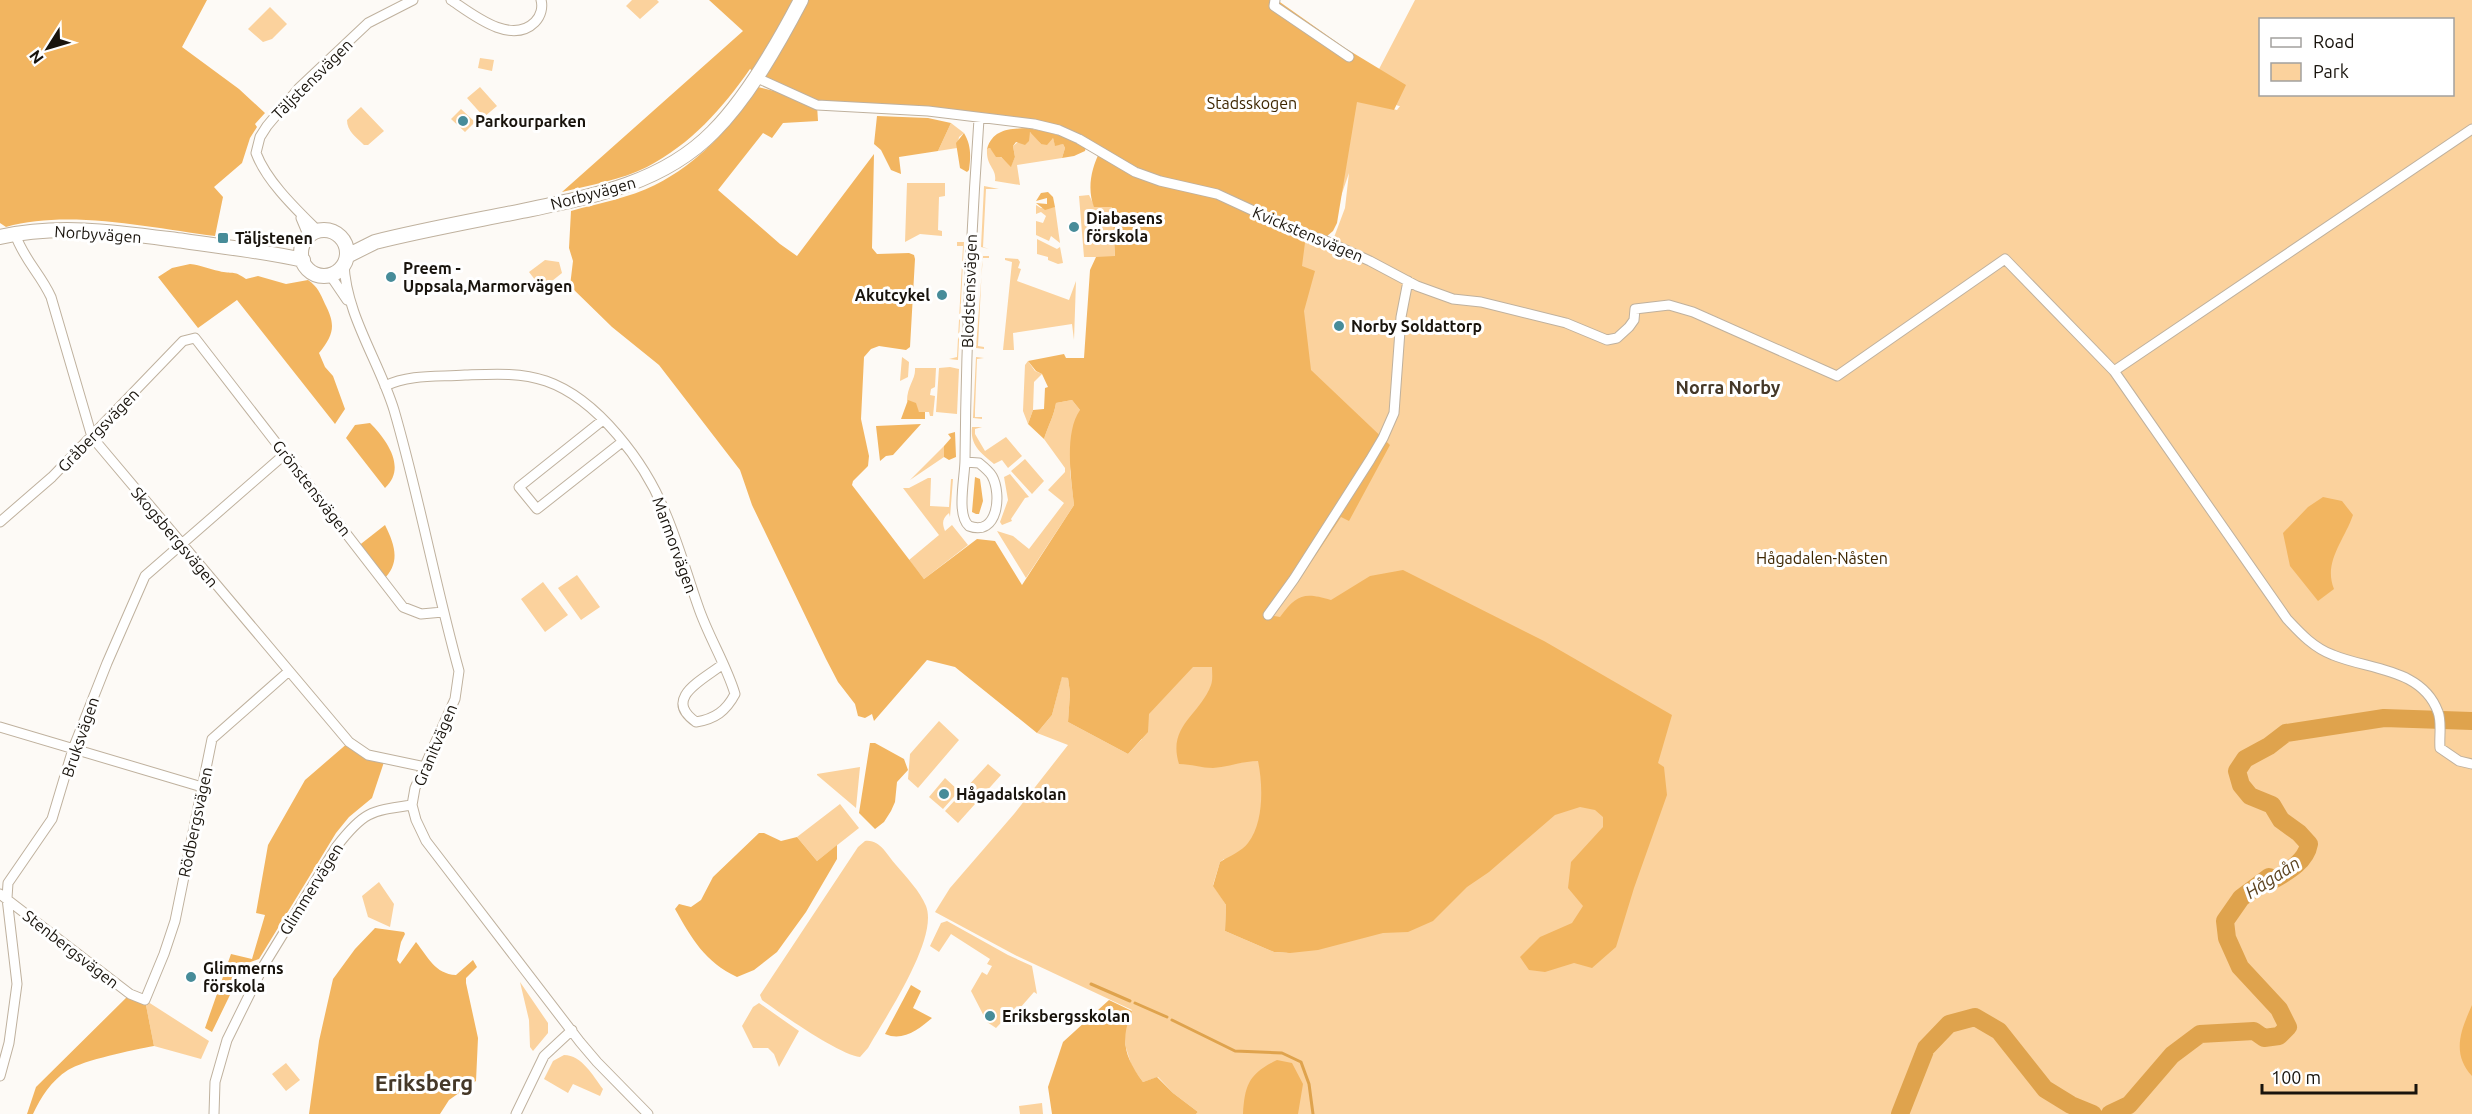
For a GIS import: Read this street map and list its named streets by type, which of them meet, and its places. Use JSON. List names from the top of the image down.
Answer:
{
  "streets": {
    "street": [
      "Täljstensvägen",
      "Norbyvägen",
      "Kvickstensvägen",
      "Blodstensvägen",
      "Gråbergsvägen",
      "Grönstensvägen",
      "Skogsbergsvägen",
      "Marmorvägen",
      "Bruksvägen",
      "Granitvägen",
      "Rödbergsvägen",
      "Glimmervägen",
      "Stenbergsvägen"
    ]
  },
  "crossings": [
    ["Täljstensvägen", "Norbyvägen"],
    ["Täljstensvägen", "Granitvägen"],
    ["Norbyvägen", "Kvickstensvägen"],
    ["Norbyvägen", "Skogsbergsvägen"],
    ["Norbyvägen", "Granitvägen"],
    ["Kvickstensvägen", "Blodstensvägen"],
    ["Gråbergsvägen", "Grönstensvägen"],
    ["Gråbergsvägen", "Skogsbergsvägen"],
    ["Grönstensvägen", "Bruksvägen"],
    ["Grönstensvägen", "Granitvägen"],
    ["Skogsbergsvägen", "Bruksvägen"],
    ["Skogsbergsvägen", "Granitvägen"],
    ["Skogsbergsvägen", "Rödbergsvägen"],
    ["Marmorvägen", "Granitvägen"],
    ["Bruksvägen", "Stenbergsvägen"],
    ["Granitvägen", "Glimmervägen"],
    ["Rödbergsvägen", "Stenbergsvägen"]
  ],
  "districts": ["Norra Norby", "Eriksberg"],
  "water": ["Hågaån"],
  "parks": ["Stadsskogen", "Hågadalen-Nåsten"],
  "places": {
    "other": [
      "Parkourparken",
      "Diabasens förskola",
      "Preem - Uppsala,Marmorvägen",
      "Akutcykel",
      "Norby Soldattorp",
      "Hågadalskolan",
      "Glimmerns förskola",
      "Eriksbergsskolan"
    ],
    "transit": ["Täljstenen"]
  },
  "legend": ["Road", "Park"],
  "scale_bar": "100 m",
  "north": "bottom left"
}
